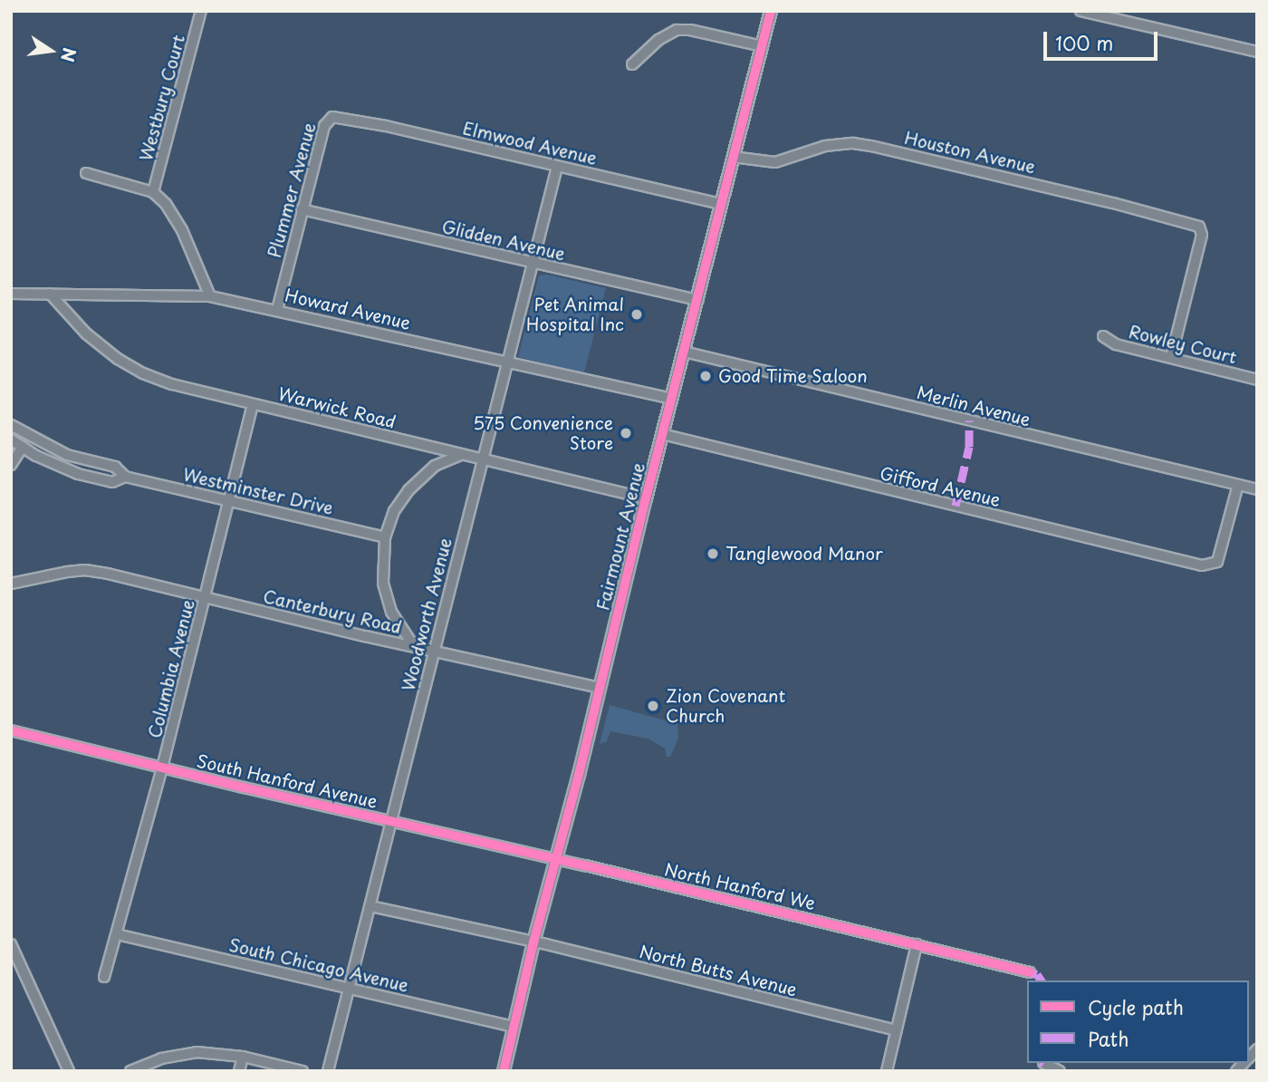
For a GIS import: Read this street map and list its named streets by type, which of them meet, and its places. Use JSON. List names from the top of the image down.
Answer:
{
  "streets": {
    "main road": ["Fairmount Avenue"],
    "street": [
      "Westbury Court",
      "Elmwood Avenue",
      "Houston Avenue",
      "Plummer Avenue",
      "Glidden Avenue",
      "Howard Avenue",
      "Rowley Court",
      "Merlin Avenue",
      "Warwick Road",
      "Gifford Avenue",
      "Westminster Drive",
      "Canterbury Road",
      "Woodworth Avenue",
      "Columbia Avenue",
      "South Hanford Avenue",
      "North Hanford We",
      "South Chicago Avenue",
      "North Butts Avenue"
    ]
  },
  "crossings": [
    ["Elmwood Avenue", "Plummer Avenue"],
    ["Elmwood Avenue", "Fairmount Avenue"],
    ["Elmwood Avenue", "Woodworth Avenue"],
    ["Houston Avenue", "Rowley Court"],
    ["Houston Avenue", "Fairmount Avenue"],
    ["Plummer Avenue", "Glidden Avenue"],
    ["Plummer Avenue", "Howard Avenue"],
    ["Glidden Avenue", "Fairmount Avenue"],
    ["Glidden Avenue", "Woodworth Avenue"],
    ["Howard Avenue", "Warwick Road"],
    ["Howard Avenue", "Fairmount Avenue"],
    ["Howard Avenue", "Woodworth Avenue"],
    ["Merlin Avenue", "Gifford Avenue"],
    ["Merlin Avenue", "Fairmount Avenue"],
    ["Warwick Road", "Fairmount Avenue"],
    ["Warwick Road", "Woodworth Avenue"],
    ["Warwick Road", "Columbia Avenue"],
    ["Gifford Avenue", "Fairmount Avenue"],
    ["Westminster Drive", "Columbia Avenue"],
    ["Fairmount Avenue", "Canterbury Road"],
    ["Fairmount Avenue", "South Hanford Avenue"],
    ["Fairmount Avenue", "North Hanford We"],
    ["Fairmount Avenue", "South Chicago Avenue"],
    ["Fairmount Avenue", "North Butts Avenue"],
    ["Canterbury Road", "Woodworth Avenue"],
    ["Canterbury Road", "Columbia Avenue"],
    ["Woodworth Avenue", "South Hanford Avenue"],
    ["Woodworth Avenue", "South Chicago Avenue"],
    ["Woodworth Avenue", "North Butts Avenue"],
    ["Columbia Avenue", "South Hanford Avenue"],
    ["Columbia Avenue", "South Chicago Avenue"],
    ["South Hanford Avenue", "North Hanford We"]
  ],
  "places": [
    "Pet Animal Hospital Inc",
    "Good Time Saloon",
    "575 Convenience Store",
    "Tanglewood Manor",
    "Zion Covenant Church"
  ],
  "legend": ["Cycle path", "Path"],
  "scale_bar": "100 m",
  "north": "right"
}
